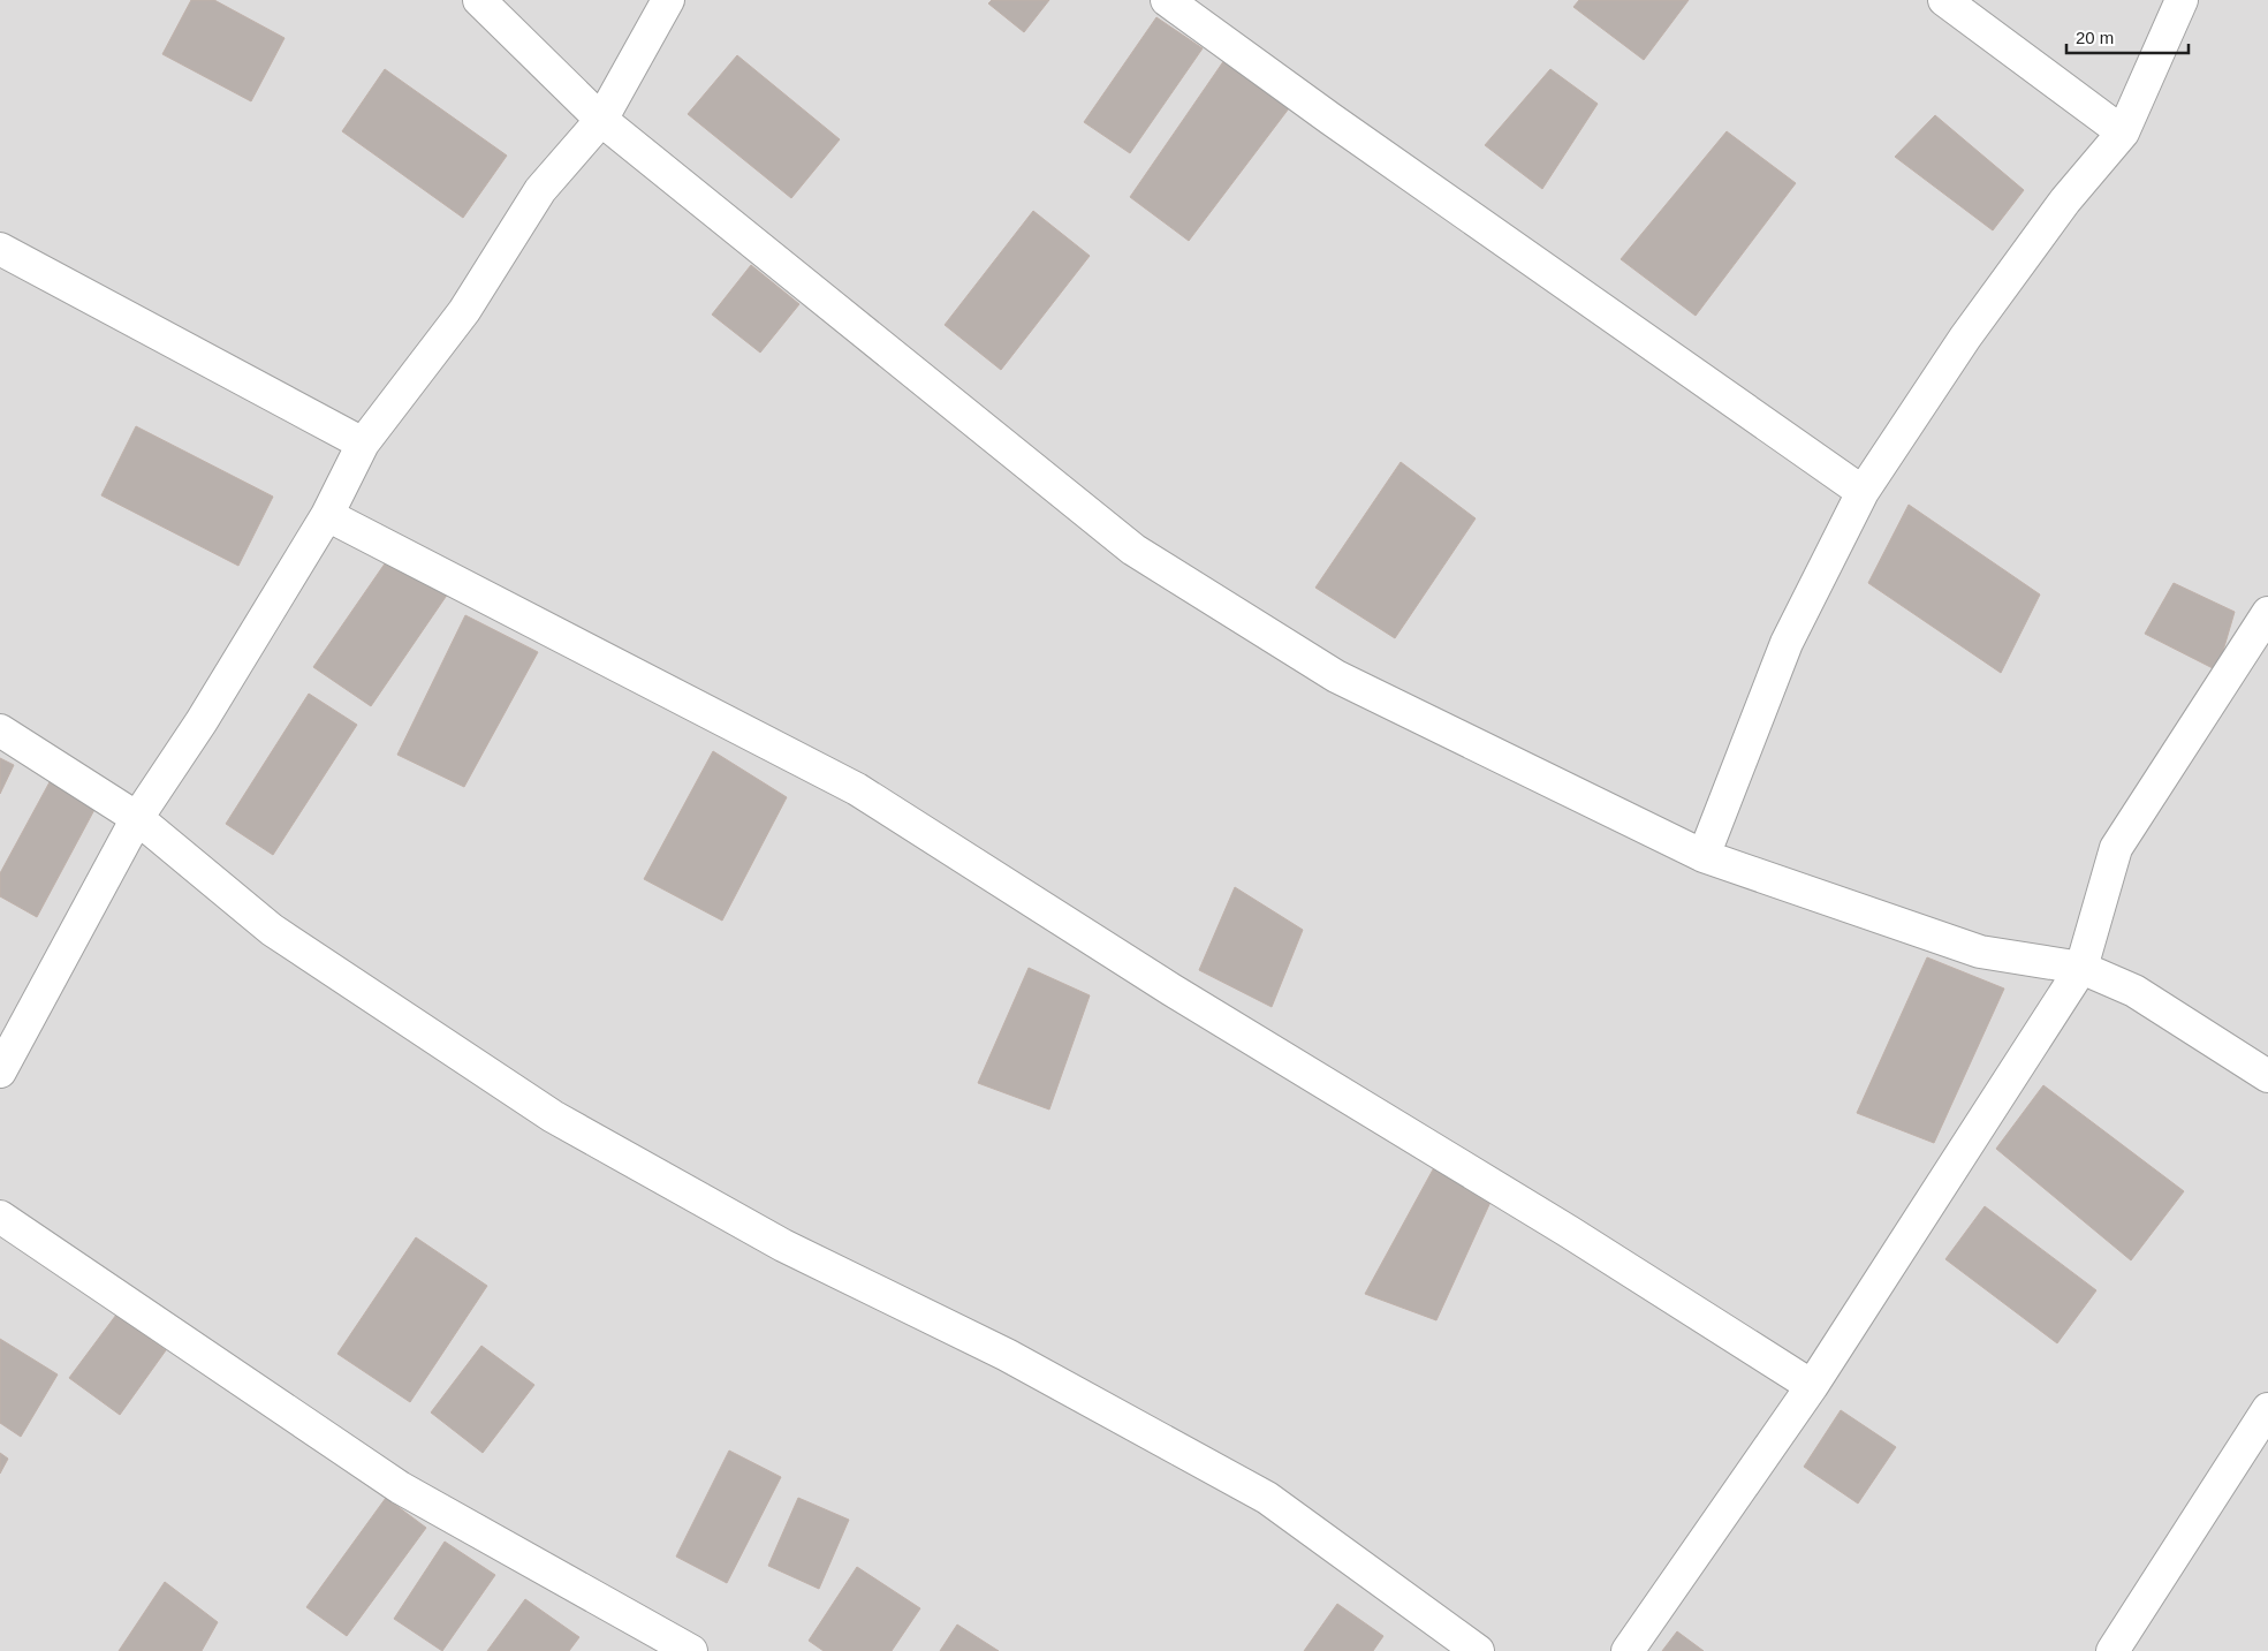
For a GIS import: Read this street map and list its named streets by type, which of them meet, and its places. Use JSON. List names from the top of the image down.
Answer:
{
  "scale_bar": "20 m"
}
